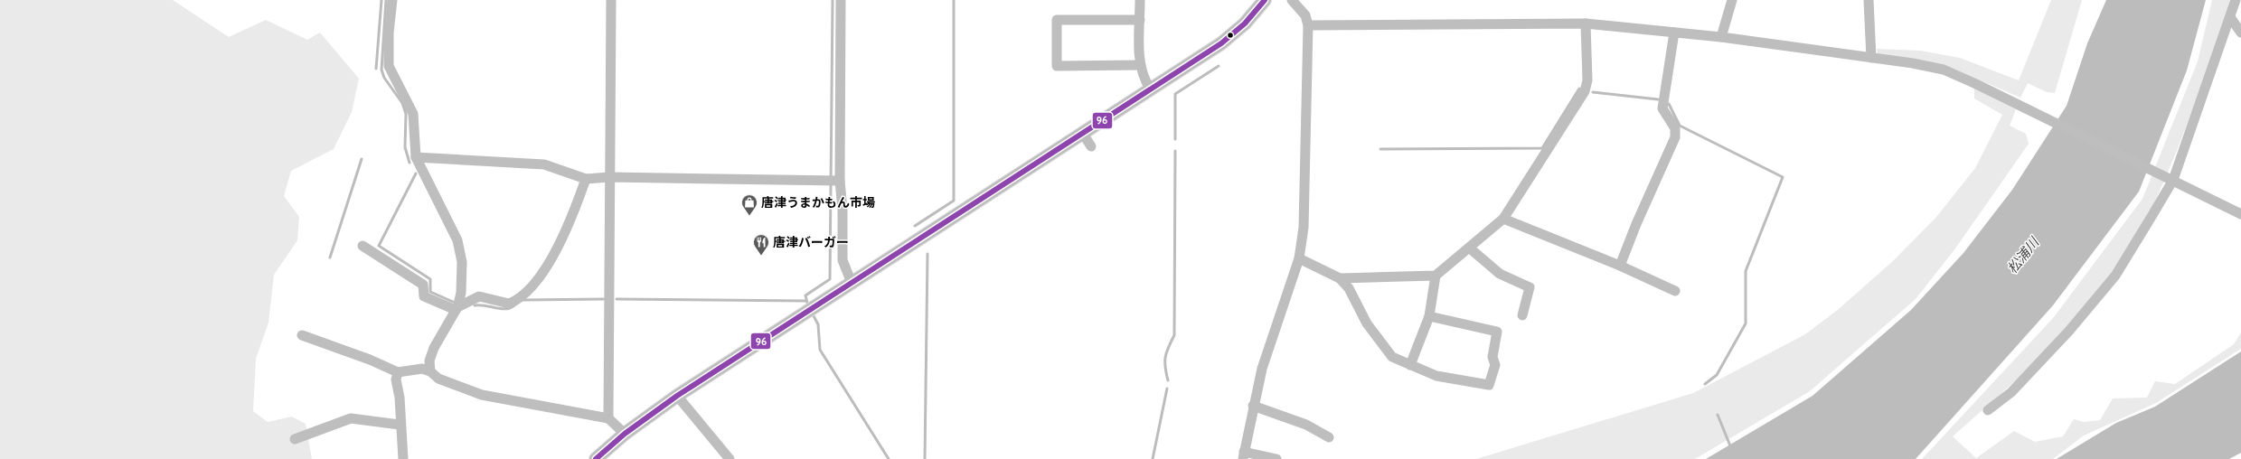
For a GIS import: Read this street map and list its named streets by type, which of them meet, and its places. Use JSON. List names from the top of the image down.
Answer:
{
  "water": ["松浦川"],
  "places": {
    "shop": ["唐津うまかもん市場"],
    "restaurant": ["唐津バーガー"]
  },
  "lines": ["transit line 96"]
}
